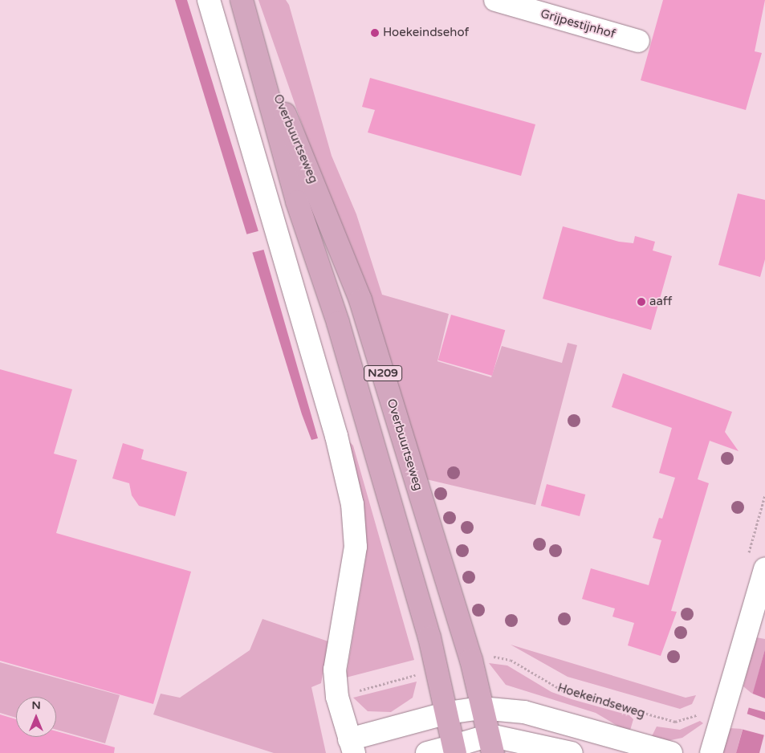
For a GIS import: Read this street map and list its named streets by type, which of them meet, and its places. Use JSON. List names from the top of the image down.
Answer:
{
  "streets": {
    "main road": ["Overbuurtseweg", "N209"],
    "street": ["Grijpestijnhof"],
    "path": ["Hoekeindseweg"]
  },
  "crossings": [
    ["Overbuurtseweg", "Hoekeindseweg"]
  ],
  "places": ["Hoekeindsehof", "aaff"],
  "north": "top"
}
